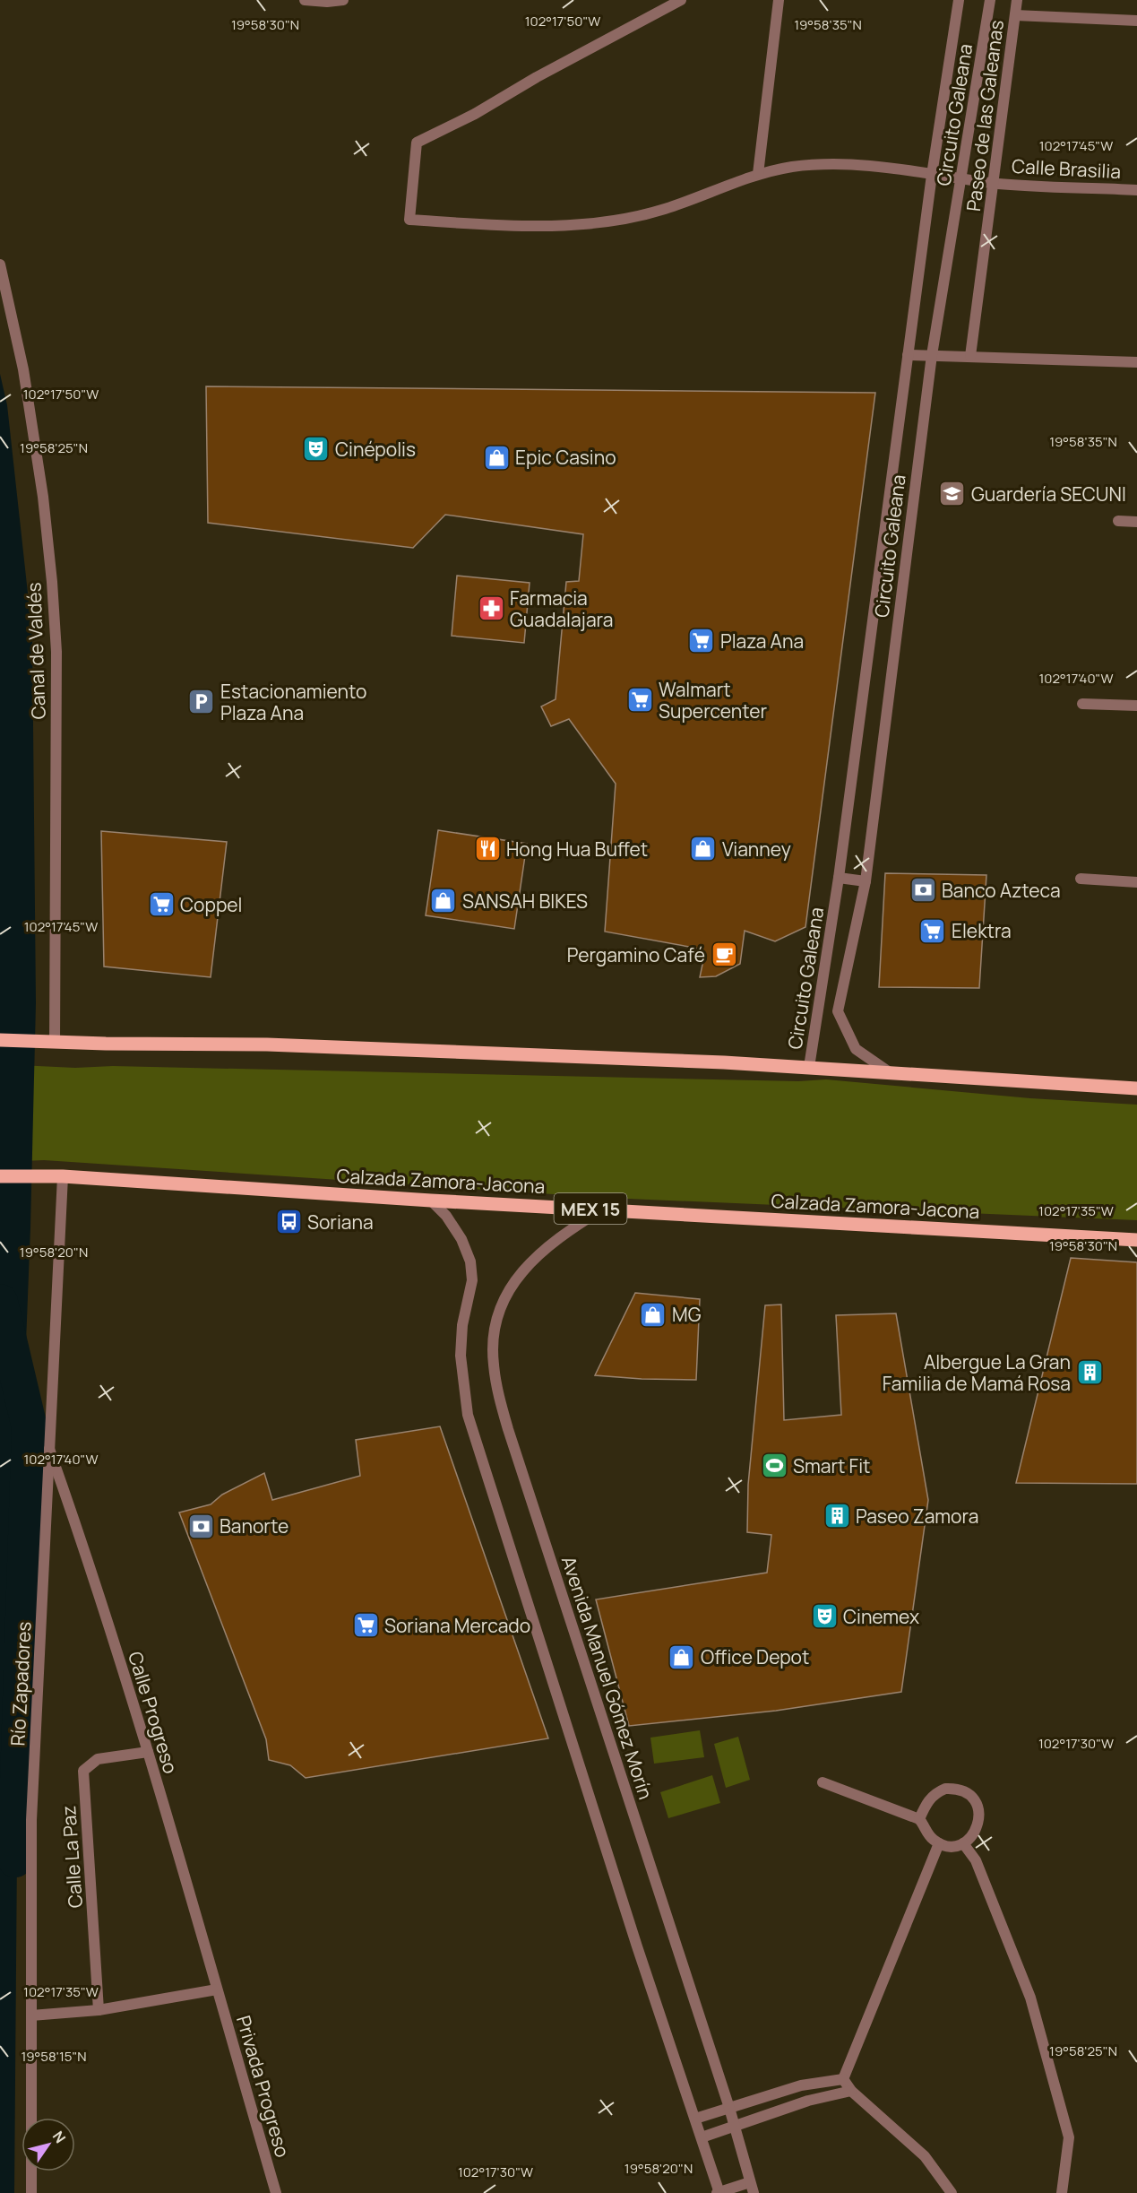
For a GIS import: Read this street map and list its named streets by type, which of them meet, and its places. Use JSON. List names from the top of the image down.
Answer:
{
  "streets": {
    "main road": ["Calzada Zamora-Jacona", "MEX 15"],
    "street": [
      "Circuito Galeana",
      "Paseo de las Galeanas",
      "Calle Brasilia",
      "Canal de Valdés",
      "Avenida Manuel Gómez Morín",
      "Río Zapadores",
      "Calle Progreso",
      "Calle La Paz",
      "Privada Progreso"
    ]
  },
  "crossings": [
    ["Circuito Galeana", "Calle Brasilia"],
    ["Paseo de las Galeanas", "Calle Brasilia"],
    ["Calzada Zamora-Jacona", "Avenida Manuel Gómez Morín"],
    ["Calzada Zamora-Jacona", "Río Zapadores"],
    ["Río Zapadores", "Calle Progreso"],
    ["Calle Progreso", "Calle La Paz"],
    ["Calle Progreso", "Privada Progreso"]
  ],
  "places": {
    "theatre": ["Cinépolis", "Cinemex"],
    "shop": [
      "Epic Casino",
      "Vianney",
      "SANSAH BIKES",
      "MG",
      "Office Depot"
    ],
    "school or university": ["Guardería SECUNI"],
    "pharmacy": ["Farmacia Guadalajara"],
    "supermarket": [
      "Plaza Ana",
      "Walmart Supercenter",
      "Coppel",
      "Elektra",
      "Soriana Mercado"
    ],
    "parking": ["Estacionamiento Plaza Ana"],
    "restaurant": ["Hong Hua Buffet"],
    "bank": ["Banco Azteca", "Banorte"],
    "cafe": ["Pergamino Café"],
    "bus stop": ["Soriana"],
    "building": ["Albergue La Gran Familia de Mamá Rosa", "Paseo Zamora"],
    "sports": ["Smart Fit"]
  },
  "north": "top right",
  "coordinates": [
    "102°17'50\"W",
    "19°58'30\"N",
    "19°58'35\"N",
    "102°17'45\"W",
    "19°58'25\"N",
    "102°17'40\"W",
    "102°17'35\"W",
    "19°58'20\"N",
    "102°17'30\"W",
    "19°58'15\"N"
  ]
}
